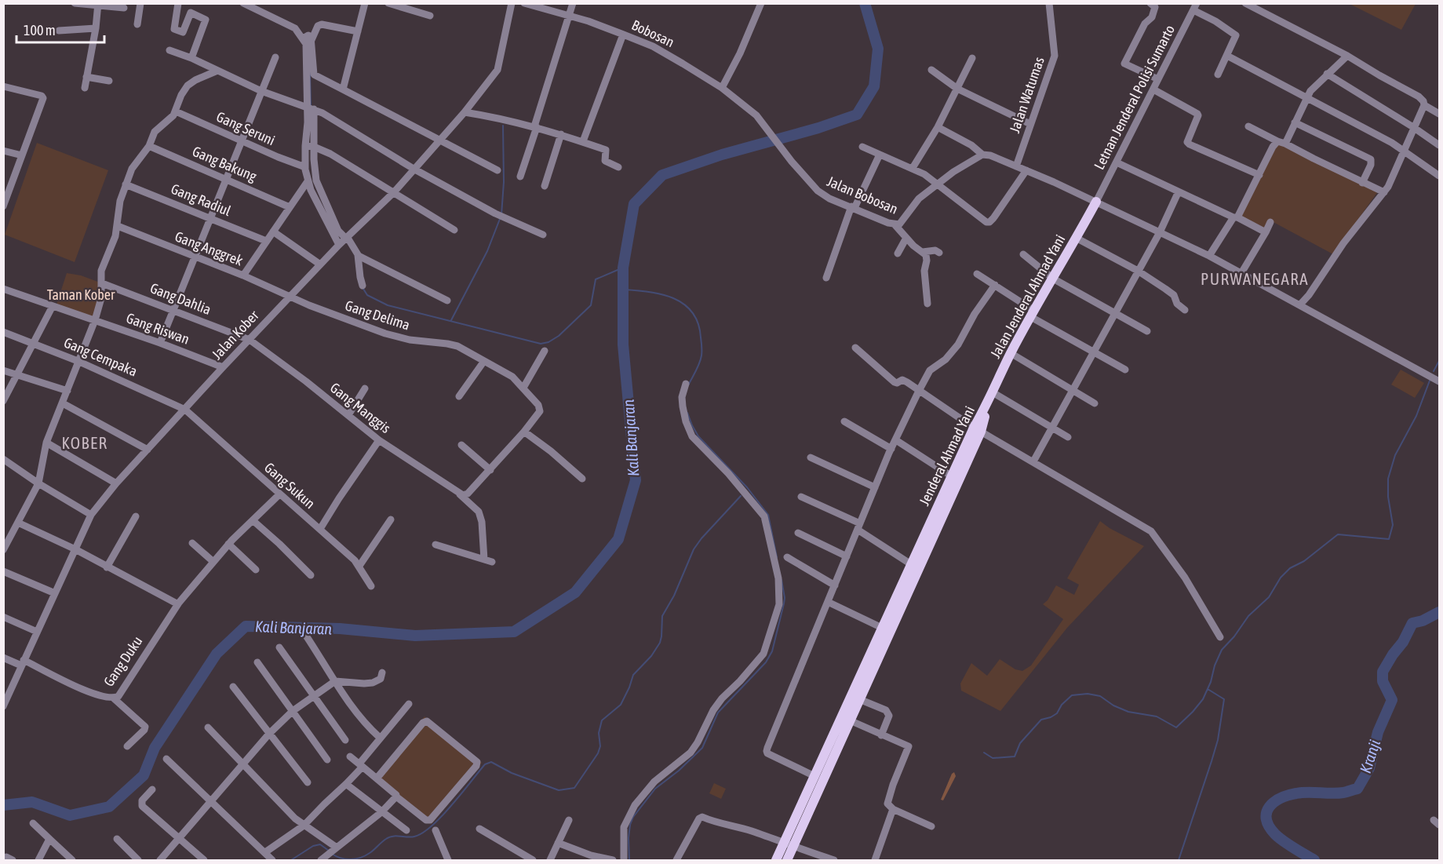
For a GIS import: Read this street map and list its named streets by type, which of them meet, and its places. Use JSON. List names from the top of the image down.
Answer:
{
  "streets": {
    "main road": ["Jalan Jenderal Ahmad Yani", "Jenderal Ahmad Yani"],
    "street": [
      "Bobosan",
      "Jalan Watumas",
      "Letnan Jenderal Polisi Sumarto",
      "Gang Seruni",
      "Gang Bakung",
      "Jalan Bobosan",
      "Gang Radiul",
      "Gang Anggrek",
      "Gang Dahlia",
      "Gang Delima",
      "Gang Riswan",
      "Jalan Kober",
      "Gang Cempaka",
      "Gang Manggis",
      "Gang Sukun",
      "Gang Duku"
    ]
  },
  "crossings": [
    ["Bobosan", "Jalan Bobosan"],
    ["Letnan Jenderal Polisi Sumarto", "Jalan Jenderal Ahmad Yani"],
    ["Gang Anggrek", "Gang Delima"],
    ["Gang Anggrek", "Jalan Kober"],
    ["Jalan Jenderal Ahmad Yani", "Jenderal Ahmad Yani"],
    ["Gang Dahlia", "Jalan Kober"],
    ["Gang Dahlia", "Gang Manggis"],
    ["Gang Delima", "Jalan Kober"],
    ["Gang Delima", "Gang Manggis"],
    ["Gang Riswan", "Jalan Kober"],
    ["Jalan Kober", "Gang Cempaka"],
    ["Jalan Kober", "Gang Manggis"],
    ["Jalan Kober", "Gang Sukun"],
    ["Jalan Kober", "Gang Duku"],
    ["Gang Cempaka", "Gang Sukun"],
    ["Gang Sukun", "Gang Duku"]
  ],
  "districts": ["PURWANEGARA", "KOBER"],
  "water": ["Kali Banjaran", "Kranji"],
  "parks": ["Taman Kober"],
  "scale_bar": "100 m"
}
